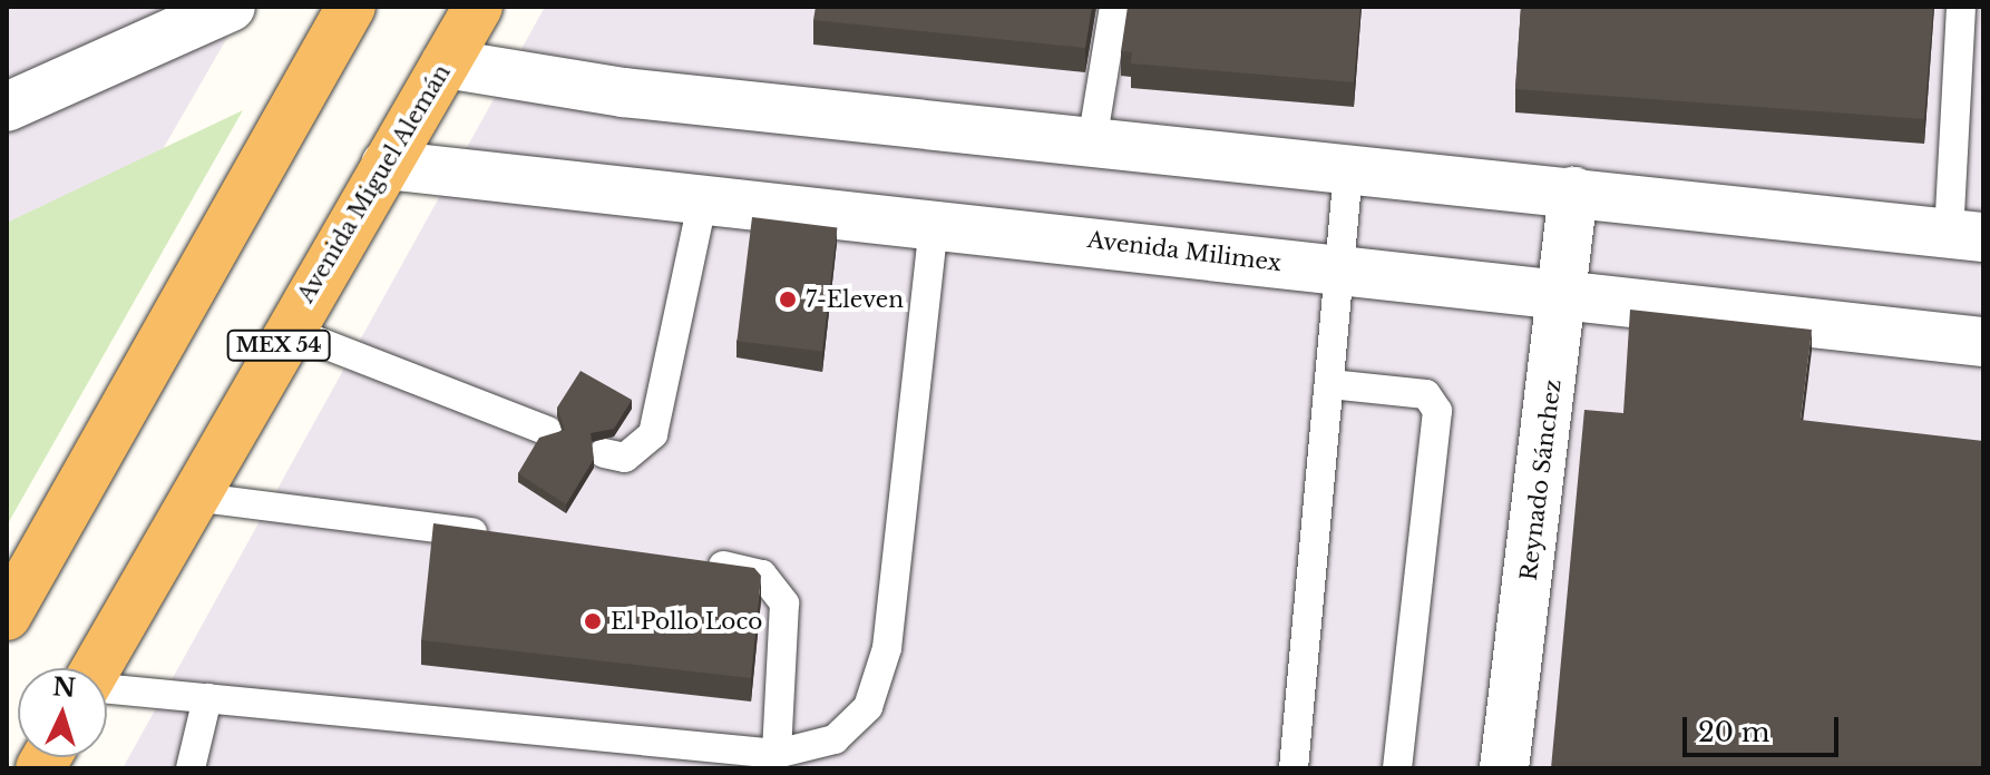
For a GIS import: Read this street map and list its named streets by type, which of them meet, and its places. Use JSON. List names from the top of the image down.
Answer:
{
  "streets": {
    "highway": ["Avenida Miguel Alemán", "MEX 54"],
    "street": ["Avenida Milimex", "Reynado Sánchez"]
  },
  "crossings": [
    ["Avenida Miguel Alemán", "Avenida Milimex"],
    ["Avenida Milimex", "Reynado Sánchez"]
  ],
  "places": ["7-Eleven", "El Pollo Loco"],
  "scale_bar": "20 m",
  "north": "top"
}
